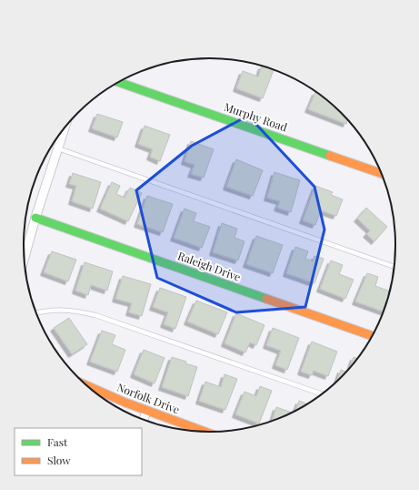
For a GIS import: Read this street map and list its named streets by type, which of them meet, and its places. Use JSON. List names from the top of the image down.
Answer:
{
  "streets": {
    "street": ["Murphy Road", "Raleigh Drive", "Norfolk Drive"]
  },
  "legend": ["Fast", "Slow"]
}
